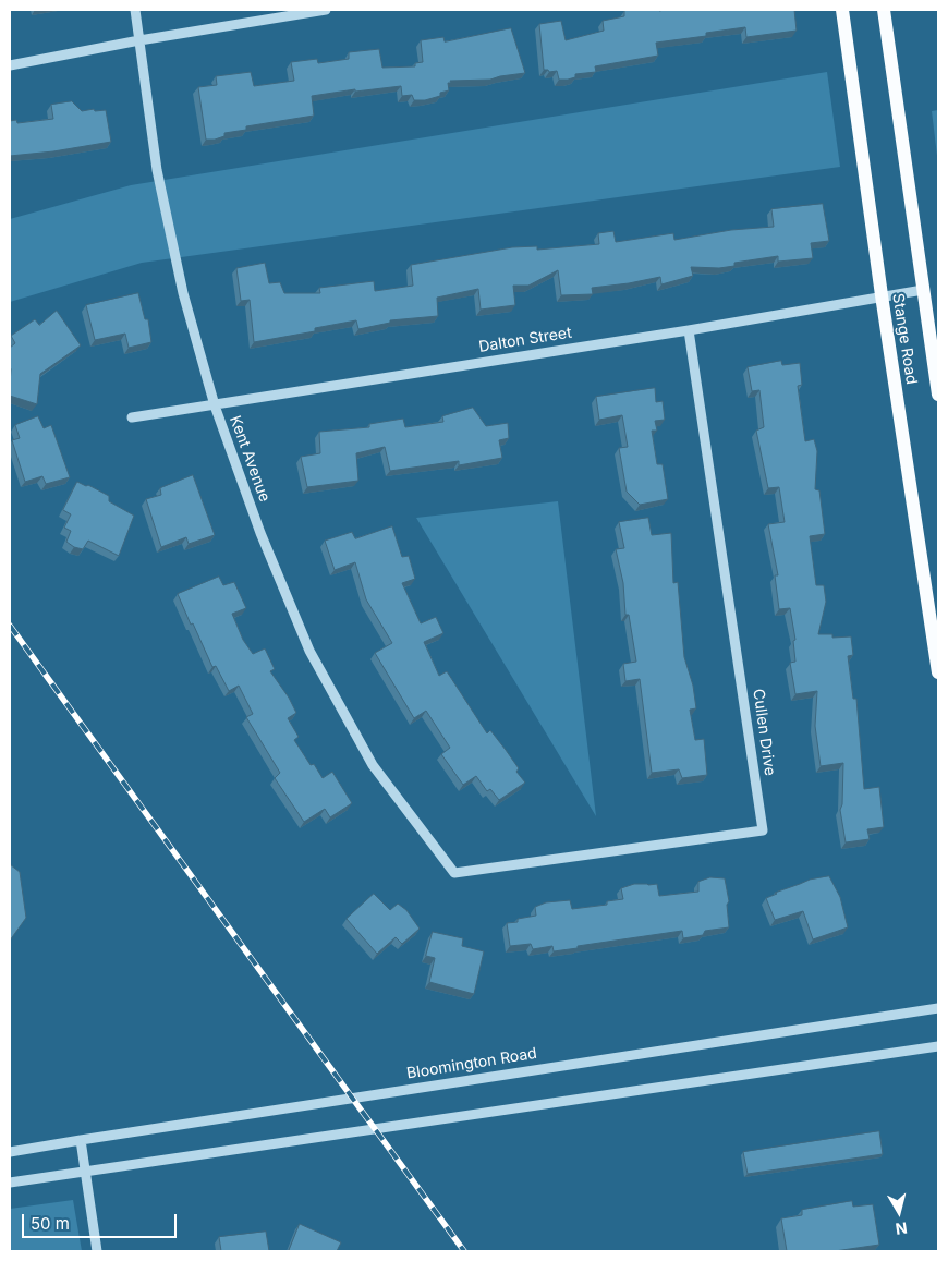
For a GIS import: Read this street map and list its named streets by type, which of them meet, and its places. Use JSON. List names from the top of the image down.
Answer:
{
  "streets": {
    "main road": ["Stange Road"],
    "street": [
      "Dalton Street",
      "Kent Avenue",
      "Cullen Drive",
      "Bloomington Road"
    ]
  },
  "crossings": [
    ["Stange Road", "Dalton Street"],
    ["Dalton Street", "Kent Avenue"],
    ["Dalton Street", "Cullen Drive"],
    ["Kent Avenue", "Cullen Drive"]
  ],
  "scale_bar": "50 m",
  "north": "bottom"
}
